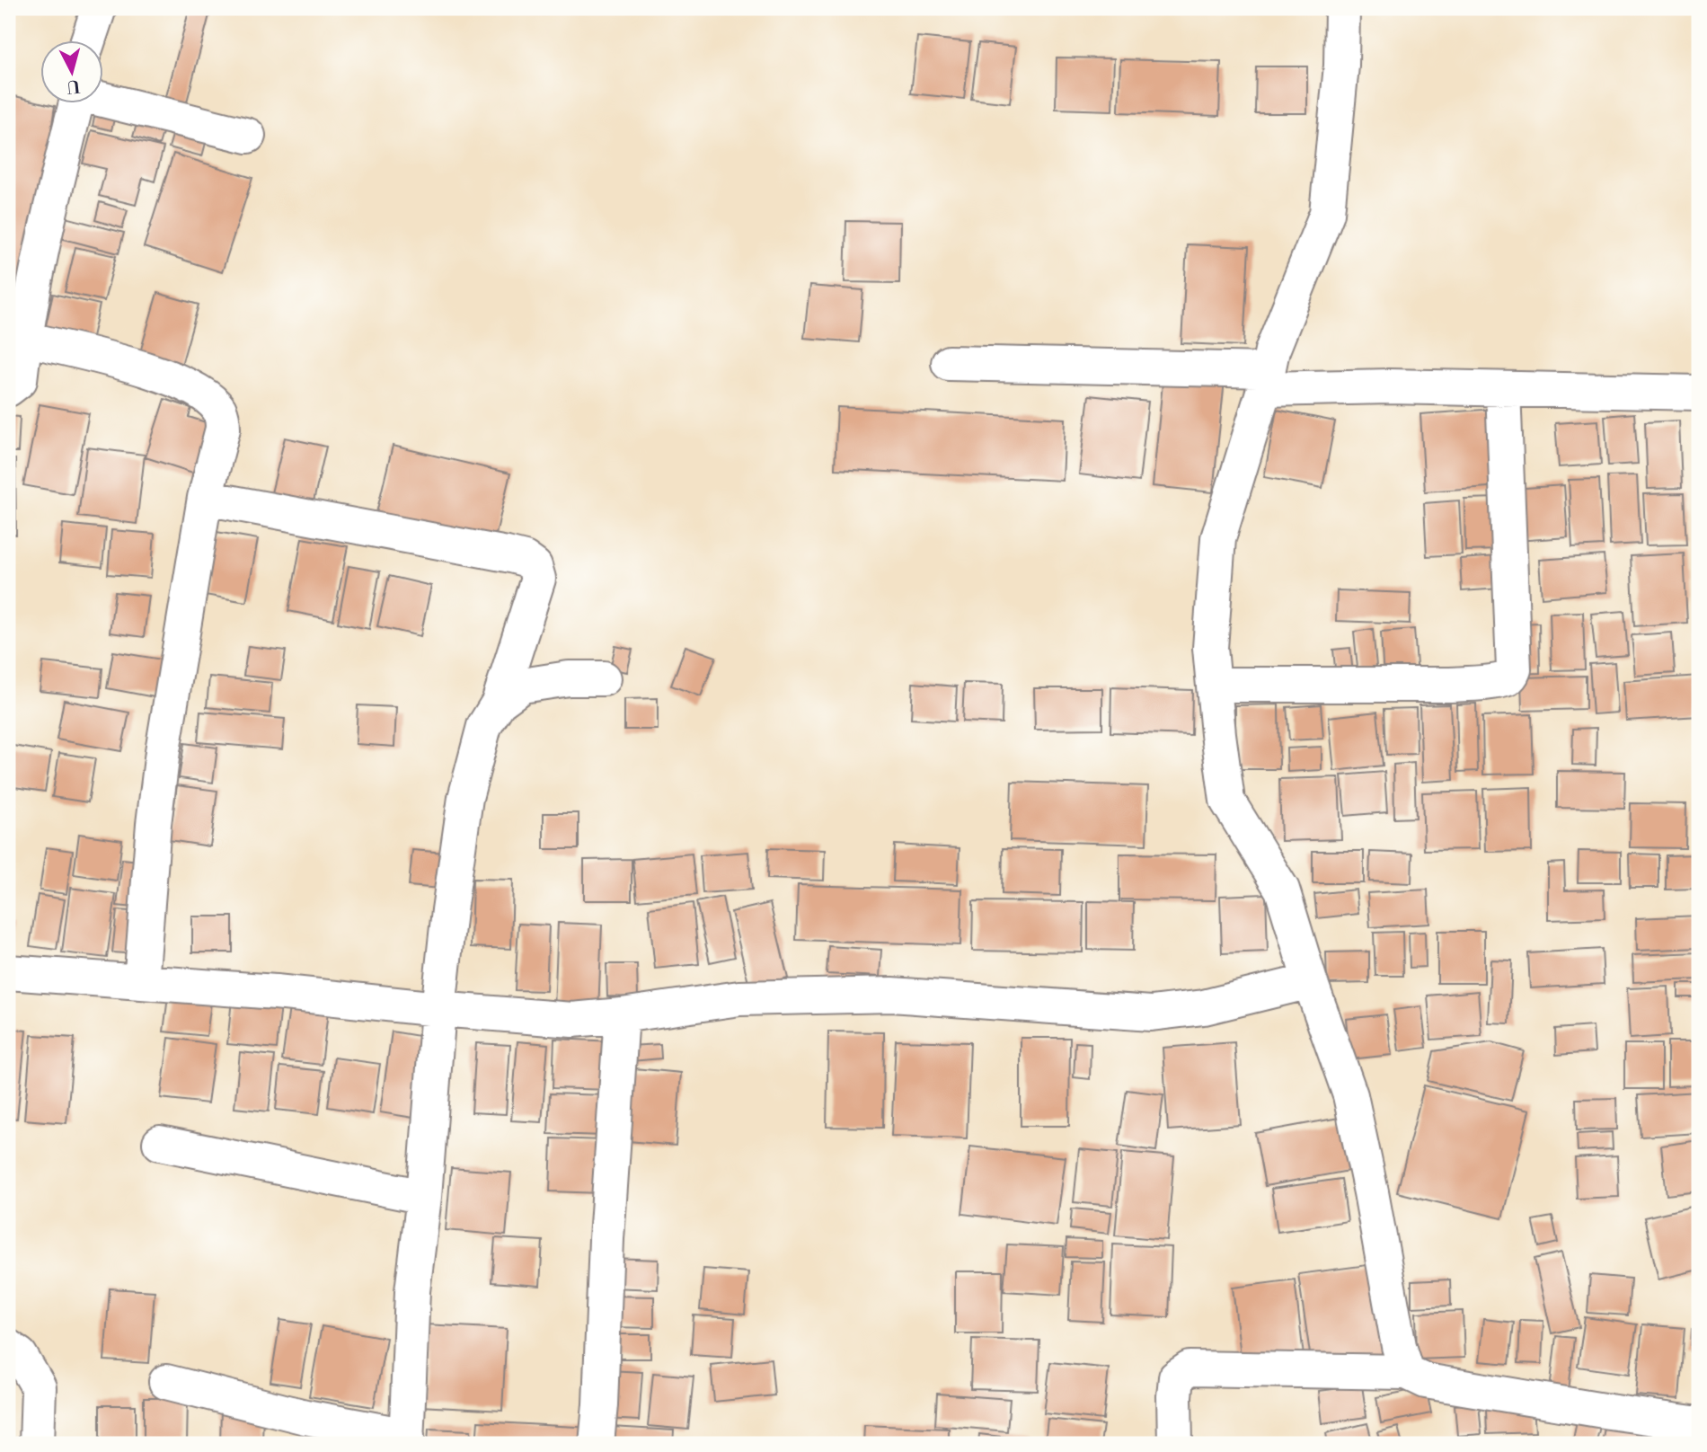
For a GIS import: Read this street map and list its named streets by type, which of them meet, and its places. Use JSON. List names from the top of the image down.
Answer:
{
  "north": "bottom"
}
